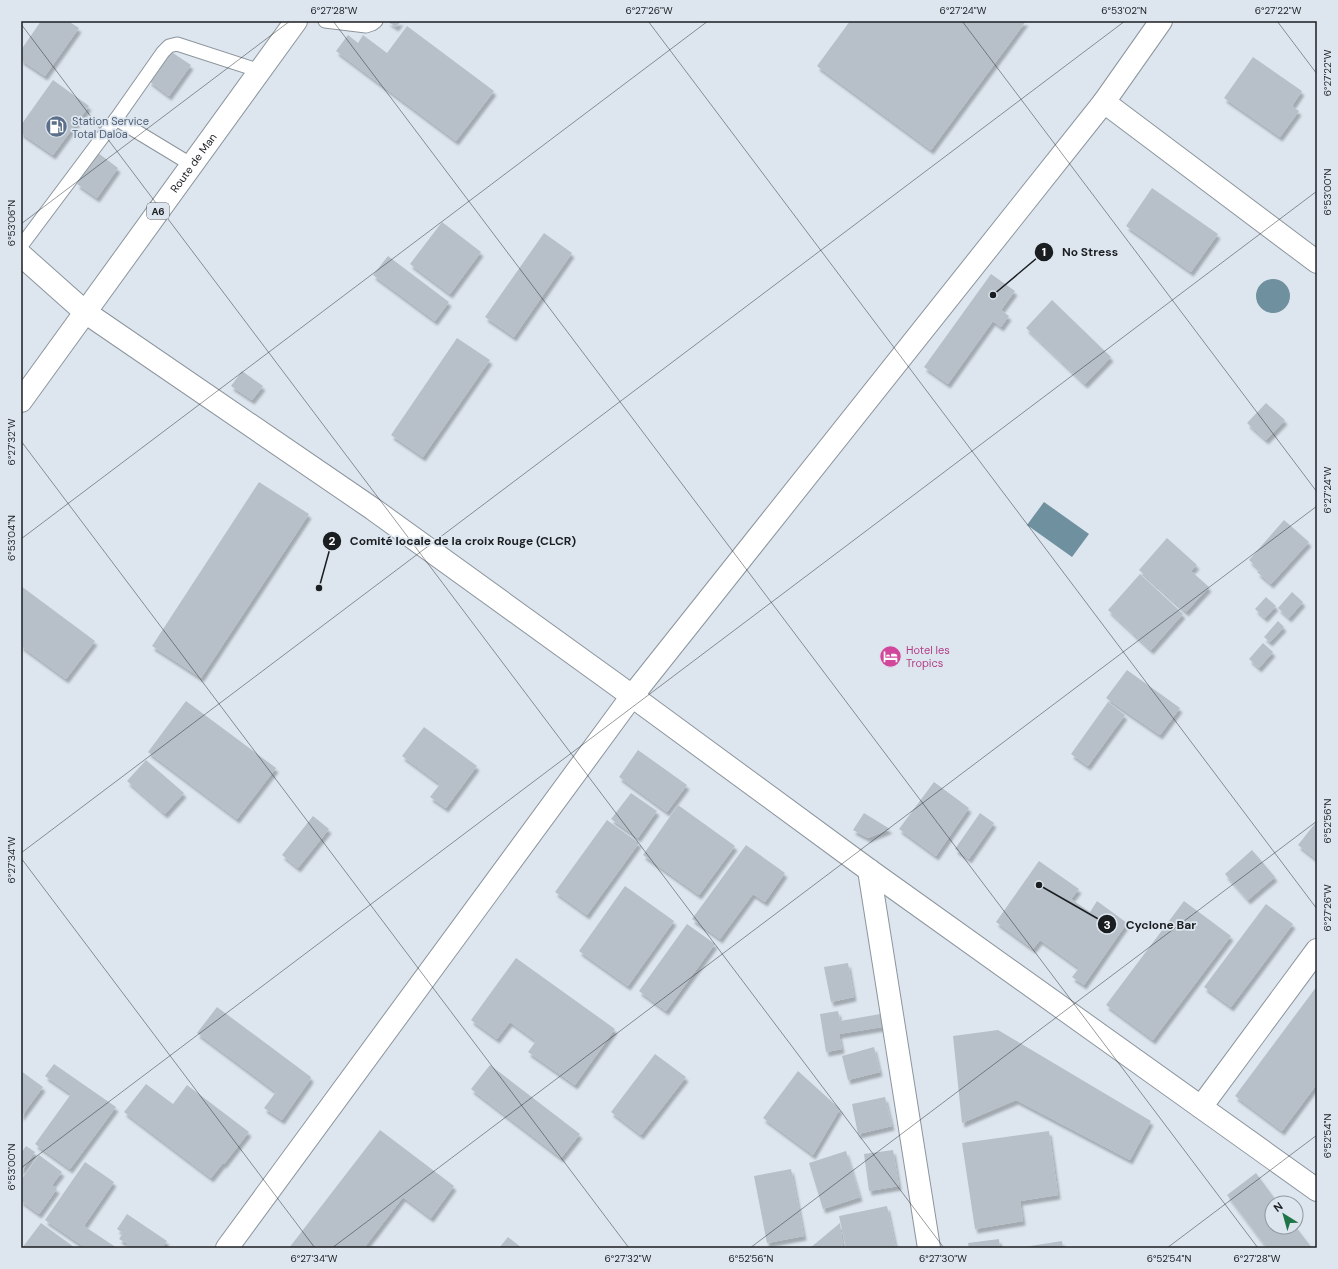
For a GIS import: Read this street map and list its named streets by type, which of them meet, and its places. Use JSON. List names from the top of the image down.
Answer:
{
  "streets": {
    "main road": ["Route de Man", "A6"]
  },
  "places": {
    "fuel station": ["Station Service Total Daloa"],
    "other": ["No Stress", "Comité locale de la croix Rouge (CLCR)", "Cyclone Bar"],
    "hotel": ["Hotel les Tropics"]
  },
  "north": "top left",
  "coordinates": [
    "6°27'28\"W",
    "6°27'26\"W",
    "6°27'24\"W",
    "6°53'02\"N",
    "6°27'22\"W",
    "6°53'00\"N",
    "6°53'06\"N",
    "6°27'32\"W",
    "6°53'04\"N",
    "6°52'56\"N",
    "6°27'34\"W",
    "6°52'54\"N",
    "6°27'30\"W"
  ]
}
